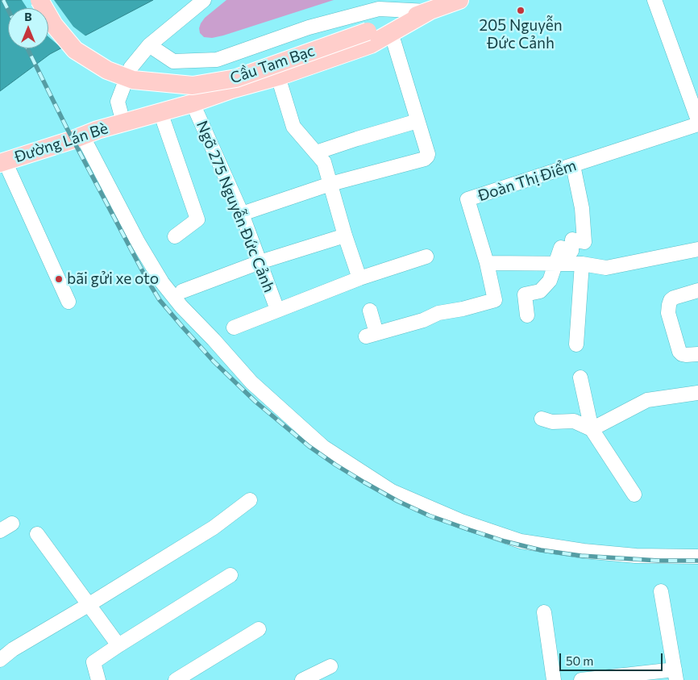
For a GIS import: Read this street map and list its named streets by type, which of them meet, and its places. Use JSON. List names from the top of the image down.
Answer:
{
  "streets": {
    "main road": ["Cầu Tam Bạc", "Đường Lán Bè"],
    "street": ["Đoàn Thị Điểm", "Ngõ 275 Nguyễn Đức Cảnh"]
  },
  "crossings": [
    ["Cầu Tam Bạc", "Đường Lán Bè"],
    ["Đường Lán Bè", "Ngõ 275 Nguyễn Đức Cảnh"]
  ],
  "places": ["205 Nguyễn Đức Cảnh", "bãi gửi xe oto"],
  "scale_bar": "50 m",
  "north": "top"
}
